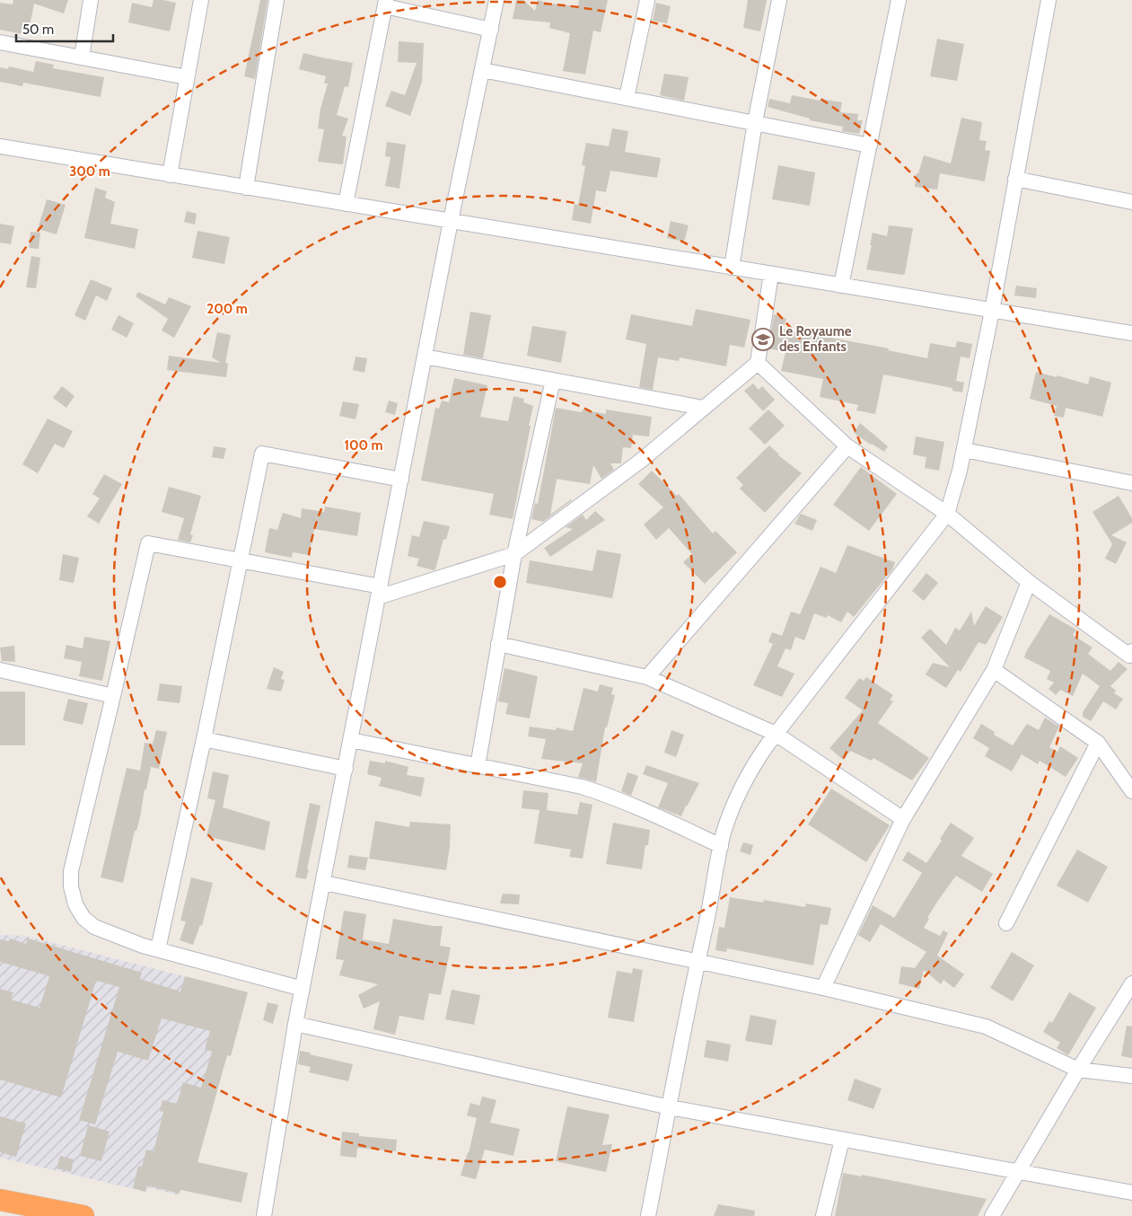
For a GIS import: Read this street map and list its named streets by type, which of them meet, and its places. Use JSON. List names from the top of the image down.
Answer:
{
  "places": {
    "school or university": ["Le Royaume des Enfants"]
  },
  "scale_bar": "50 m",
  "rings": ["300 m", "200 m", "100 m"]
}
